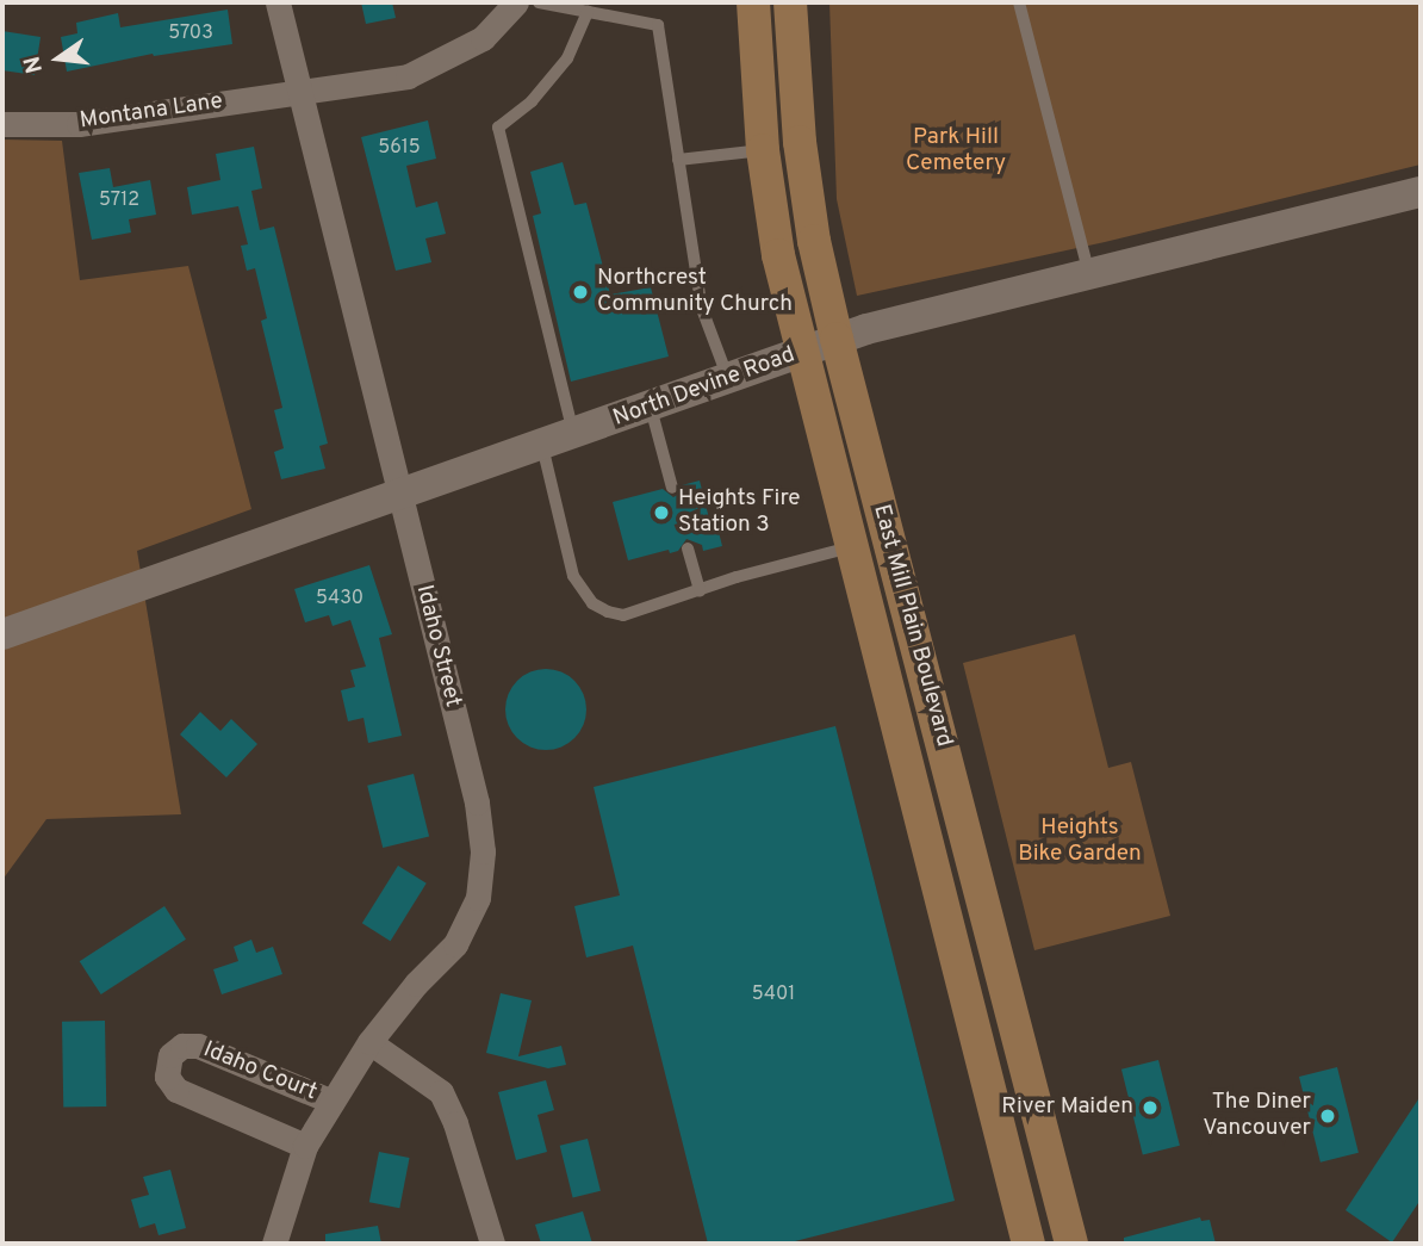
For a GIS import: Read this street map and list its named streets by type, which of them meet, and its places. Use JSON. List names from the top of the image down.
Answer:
{
  "streets": {
    "main road": ["East Mill Plain Boulevard"],
    "street": [
      "Montana Lane",
      "North Devine Road",
      "Idaho Street",
      "Idaho Court"
    ]
  },
  "crossings": [
    ["Montana Lane", "Idaho Street"],
    ["North Devine Road", "East Mill Plain Boulevard"],
    ["North Devine Road", "Idaho Street"],
    ["Idaho Street", "Idaho Court"]
  ],
  "parks": ["Park Hill Cemetery", "Heights Bike Garden"],
  "places": [
    "Northcrest Community Church",
    "Heights Fire Station 3",
    "River Maiden",
    "The Diner Vancouver"
  ],
  "house_numbers": [
    "5703",
    "5615",
    "5712",
    "5430",
    "5401"
  ],
  "north": "left"
}
